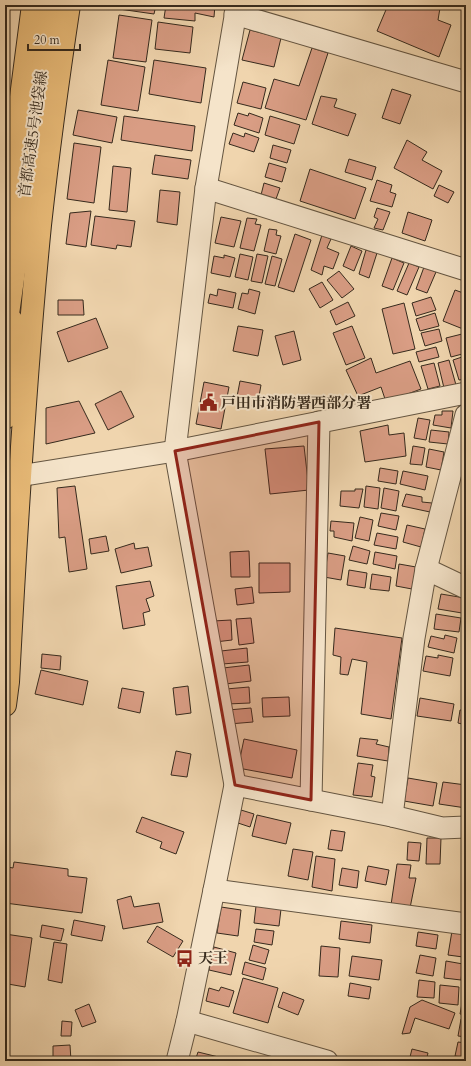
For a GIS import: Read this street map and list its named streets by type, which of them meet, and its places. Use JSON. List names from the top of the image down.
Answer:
{
  "streets": {
    "highway": ["首都高速5号池袋線"]
  },
  "places": {
    "public building": ["戸田市消防署西部分署"],
    "bus stop": ["天王"]
  },
  "scale_bar": "20 m"
}
